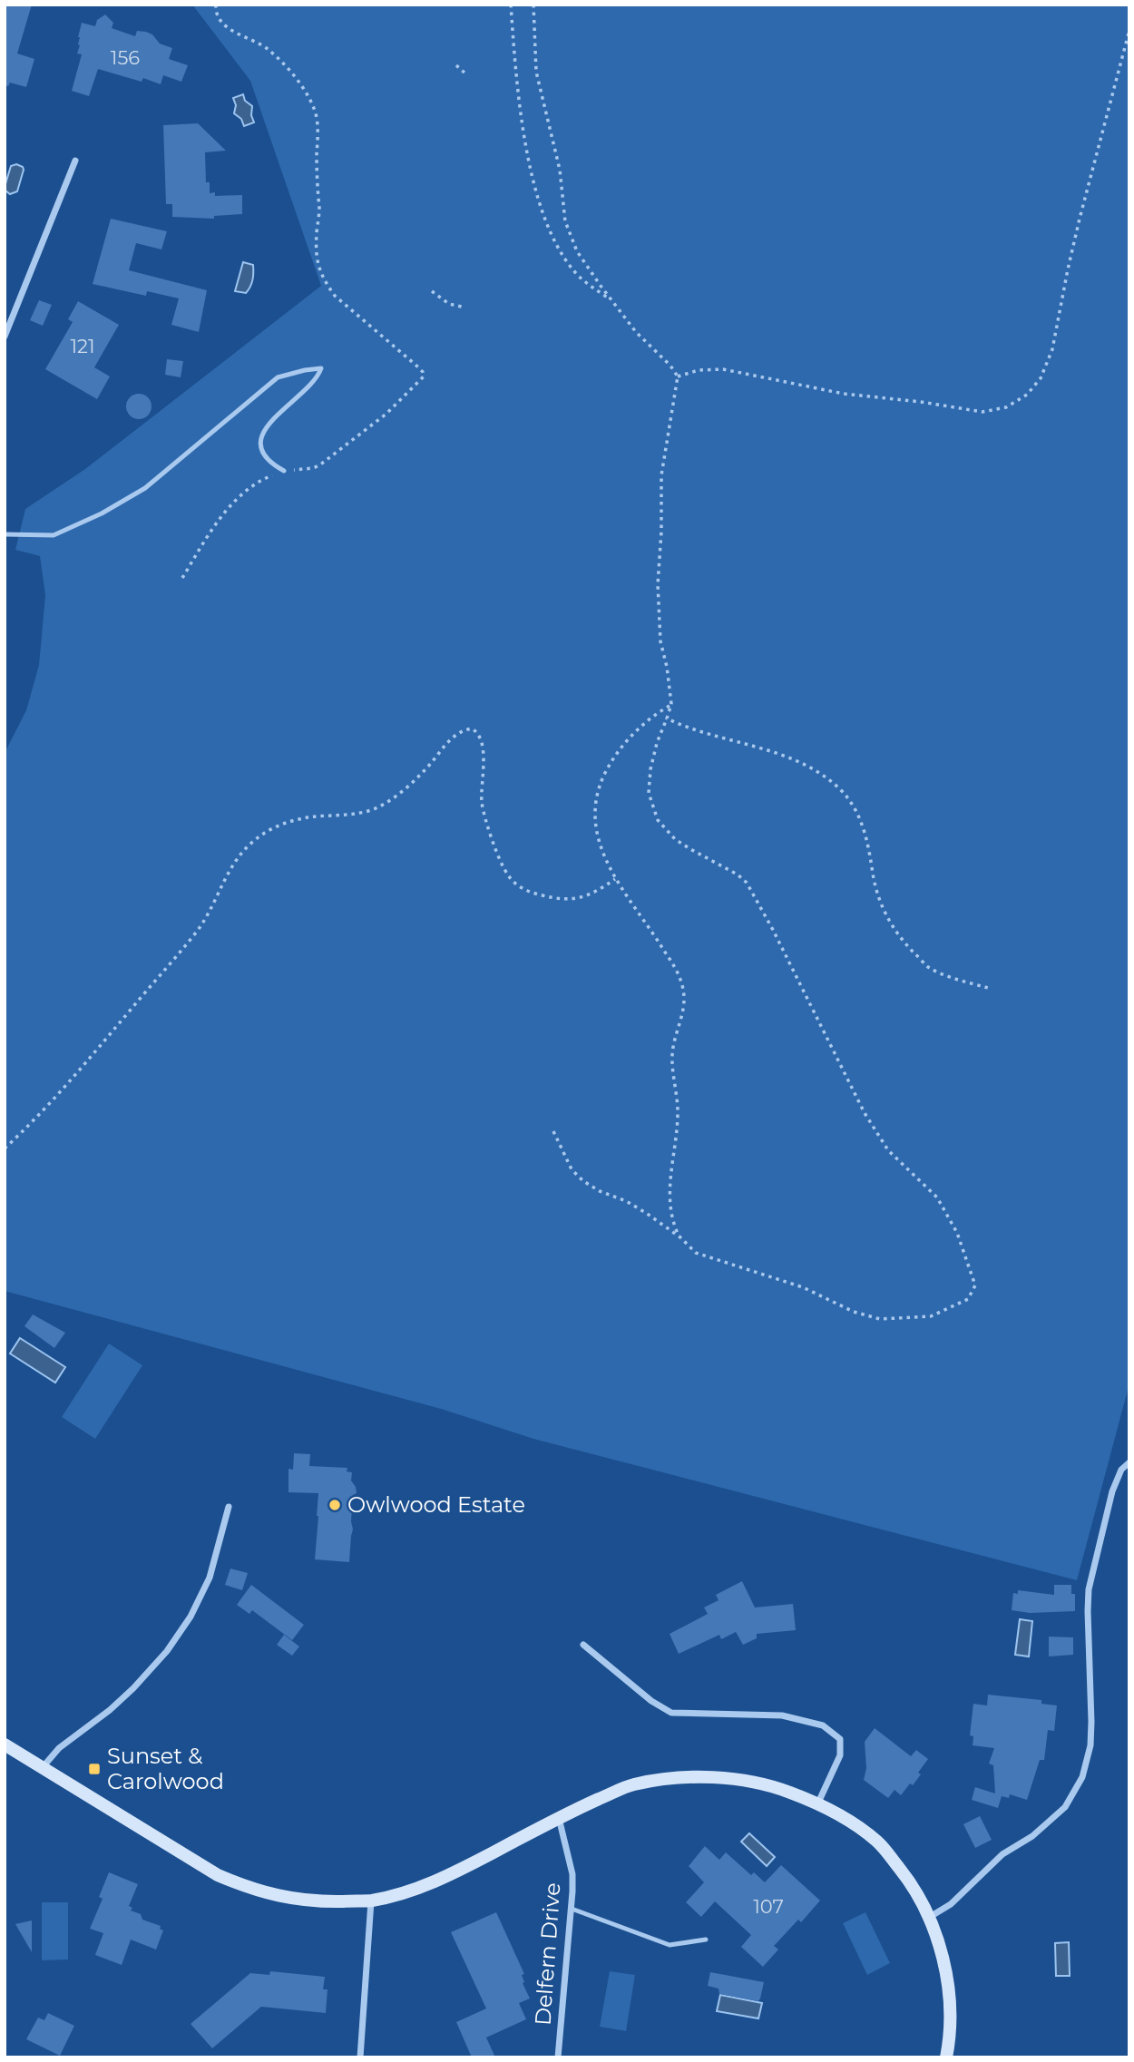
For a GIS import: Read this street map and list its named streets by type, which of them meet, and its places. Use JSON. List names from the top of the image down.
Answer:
{
  "streets": {
    "street": ["Delfern Drive"]
  },
  "places": {
    "other": ["Owlwood Estate"],
    "transit": ["Sunset & Carolwood"]
  },
  "house_numbers": ["156", "121", "107"]
}
